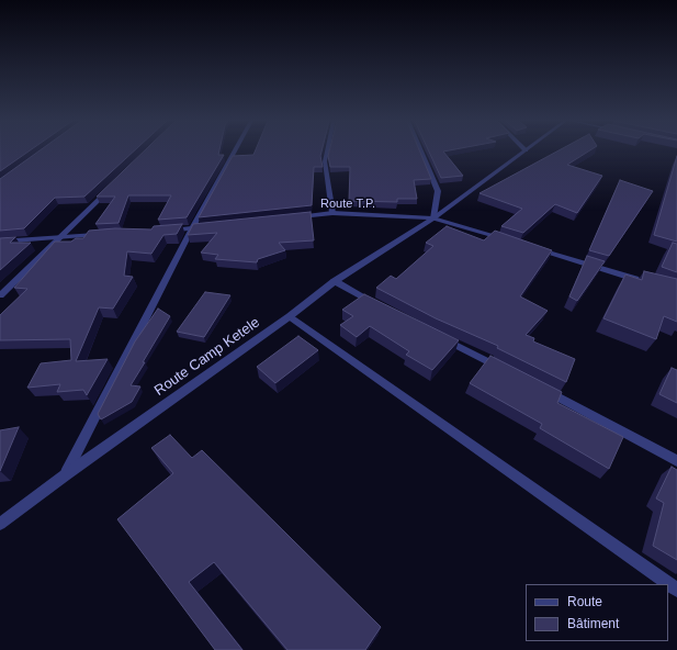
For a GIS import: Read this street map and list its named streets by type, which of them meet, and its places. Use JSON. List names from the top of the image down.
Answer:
{
  "streets": {
    "street": ["Route T.P.", "Route Camp Ketele"]
  },
  "crossings": [
    ["Route T.P.", "Route Camp Ketele"]
  ],
  "legend": ["Route", "Bâtiment"]
}
